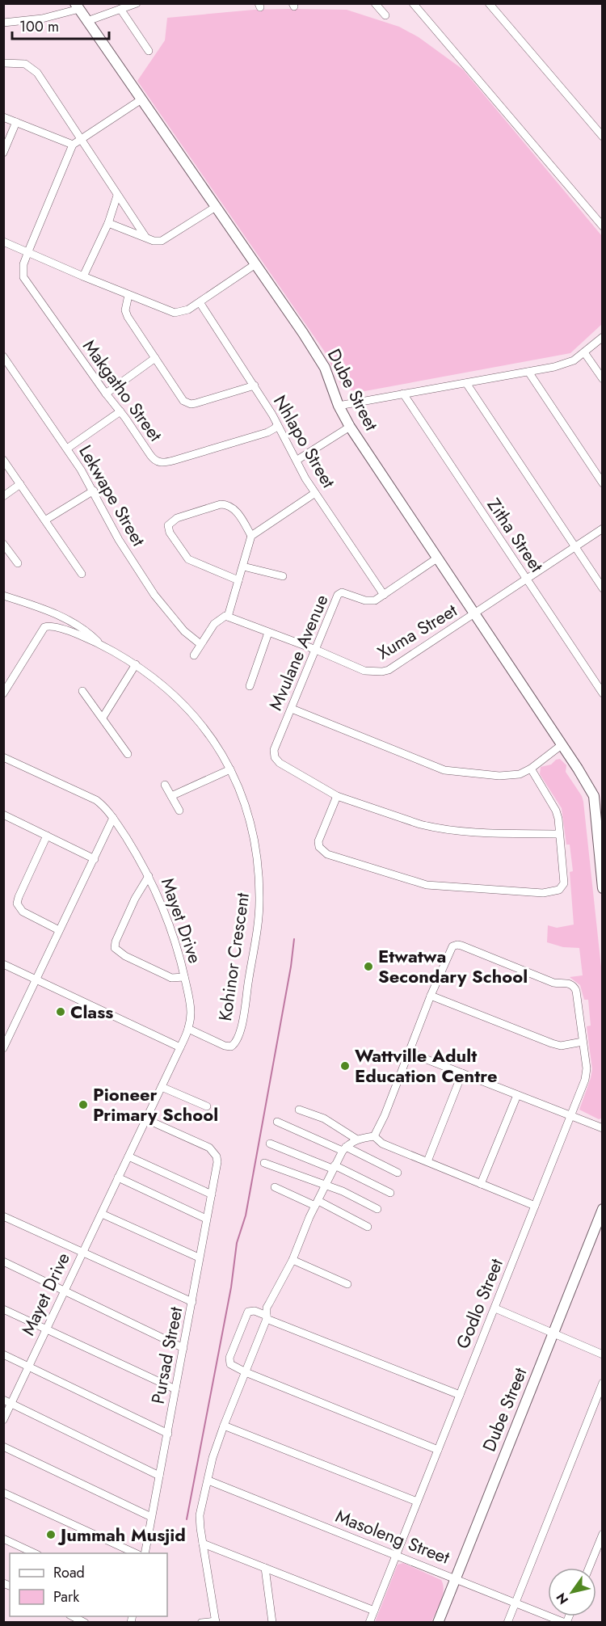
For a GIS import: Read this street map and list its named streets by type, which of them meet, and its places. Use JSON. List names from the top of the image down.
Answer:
{
  "streets": {
    "street": [
      "Dube Street",
      "Makgatho Street",
      "Nhlapo Street",
      "Lekwape Street",
      "Zitha Street",
      "Xuma Street",
      "Mvulane Avenue",
      "Mayet Drive",
      "Kohinor Crescent",
      "Godlo Street",
      "Pursad Street",
      "Masoleng Street"
    ]
  },
  "crossings": [
    ["Dube Street", "Xuma Street"],
    ["Dube Street", "Mvulane Avenue"],
    ["Dube Street", "Masoleng Street"],
    ["Makgatho Street", "Nhlapo Street"],
    ["Nhlapo Street", "Mvulane Avenue"],
    ["Zitha Street", "Xuma Street"],
    ["Xuma Street", "Mvulane Avenue"],
    ["Mayet Drive", "Kohinor Crescent"],
    ["Mayet Drive", "Pursad Street"],
    ["Godlo Street", "Masoleng Street"]
  ],
  "places": [
    "Etwatwa Secondary School",
    "Class",
    "Wattville Adult Education Centre",
    "Pioneer Primary School",
    "Jummah Musjid"
  ],
  "legend": ["Road", "Park"],
  "scale_bar": "100 m",
  "north": "bottom left"
}
